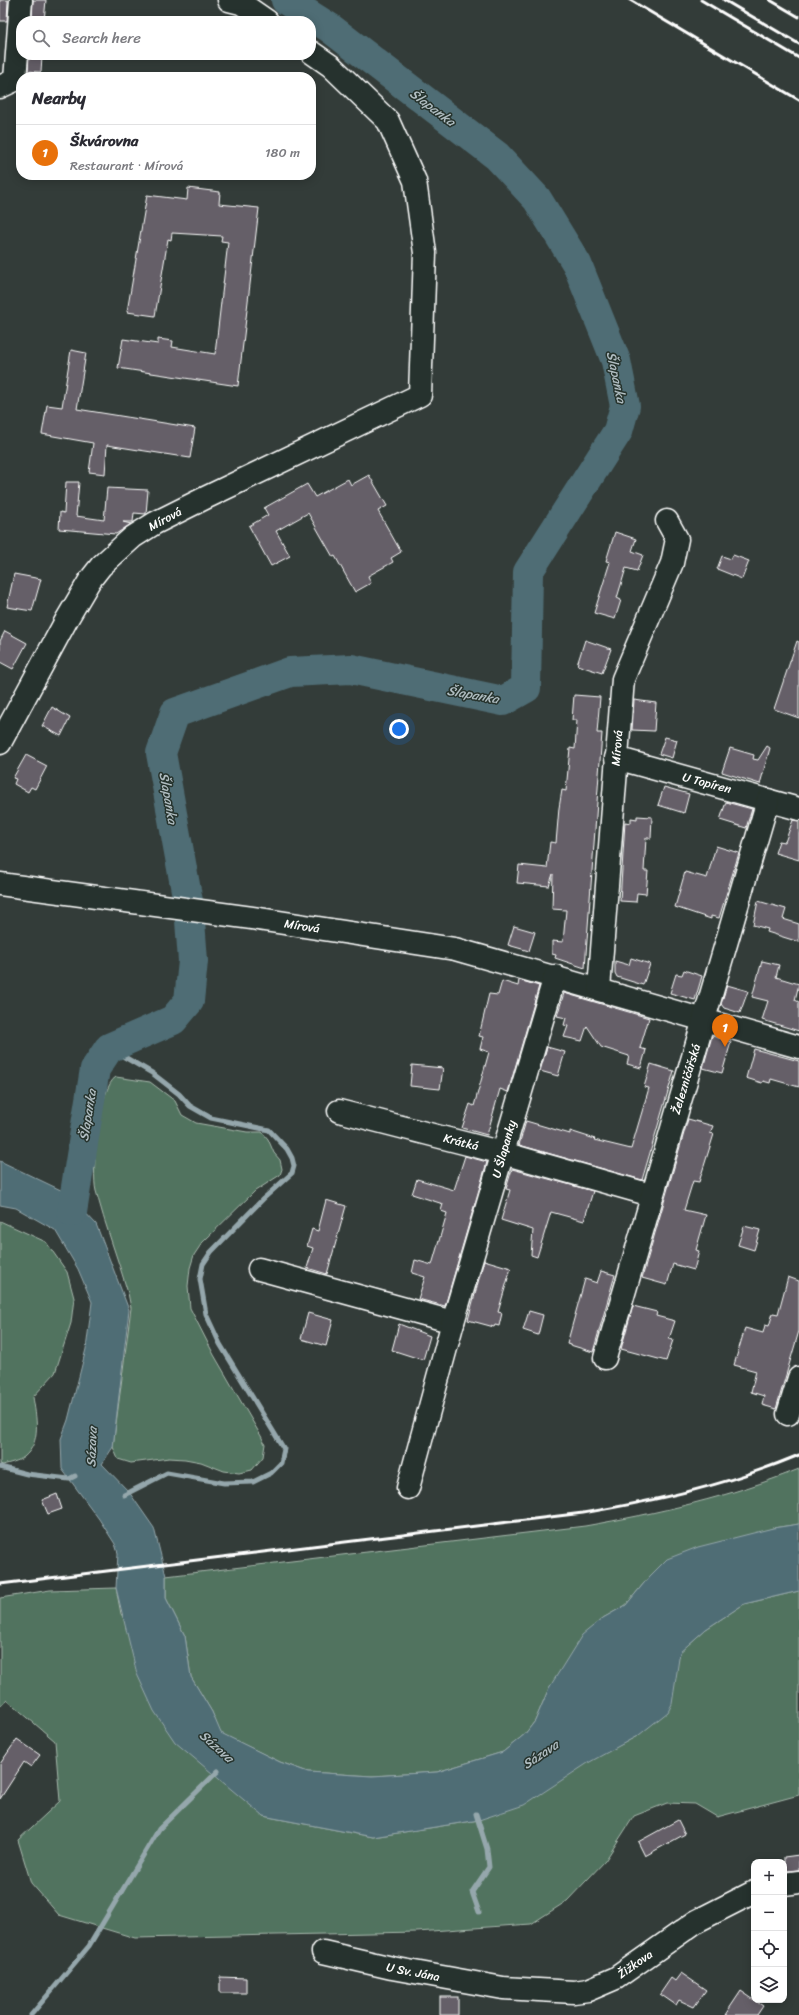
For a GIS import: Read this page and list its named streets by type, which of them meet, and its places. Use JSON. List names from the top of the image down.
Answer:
{
  "streets": {
    "street": [
      "Mírová",
      "U Topíren",
      "Železničářská",
      "Krátká",
      "U Šlapanky",
      "Žižkova",
      "U Sv. Jána"
    ]
  },
  "crossings": [
    ["Mírová", "U Topíren"],
    ["Mírová", "Železničářská"],
    ["Mírová", "U Šlapanky"],
    ["U Topíren", "Železničářská"],
    ["Železničářská", "Krátká"],
    ["Krátká", "U Šlapanky"],
    ["Žižkova", "U Sv. Jána"]
  ],
  "water": ["Šlapanka", "Sázava"],
  "page": {
    "search": "Search here",
    "heading": "Nearby",
    "list": [
      {
        "mark": "1",
        "name": "Škvárovna",
        "note": "Restaurant · Mírová",
        "value": "180 m"
      }
    ],
    "pins": "1",
    "map_buttons": ["+", "−"]
  }
}
